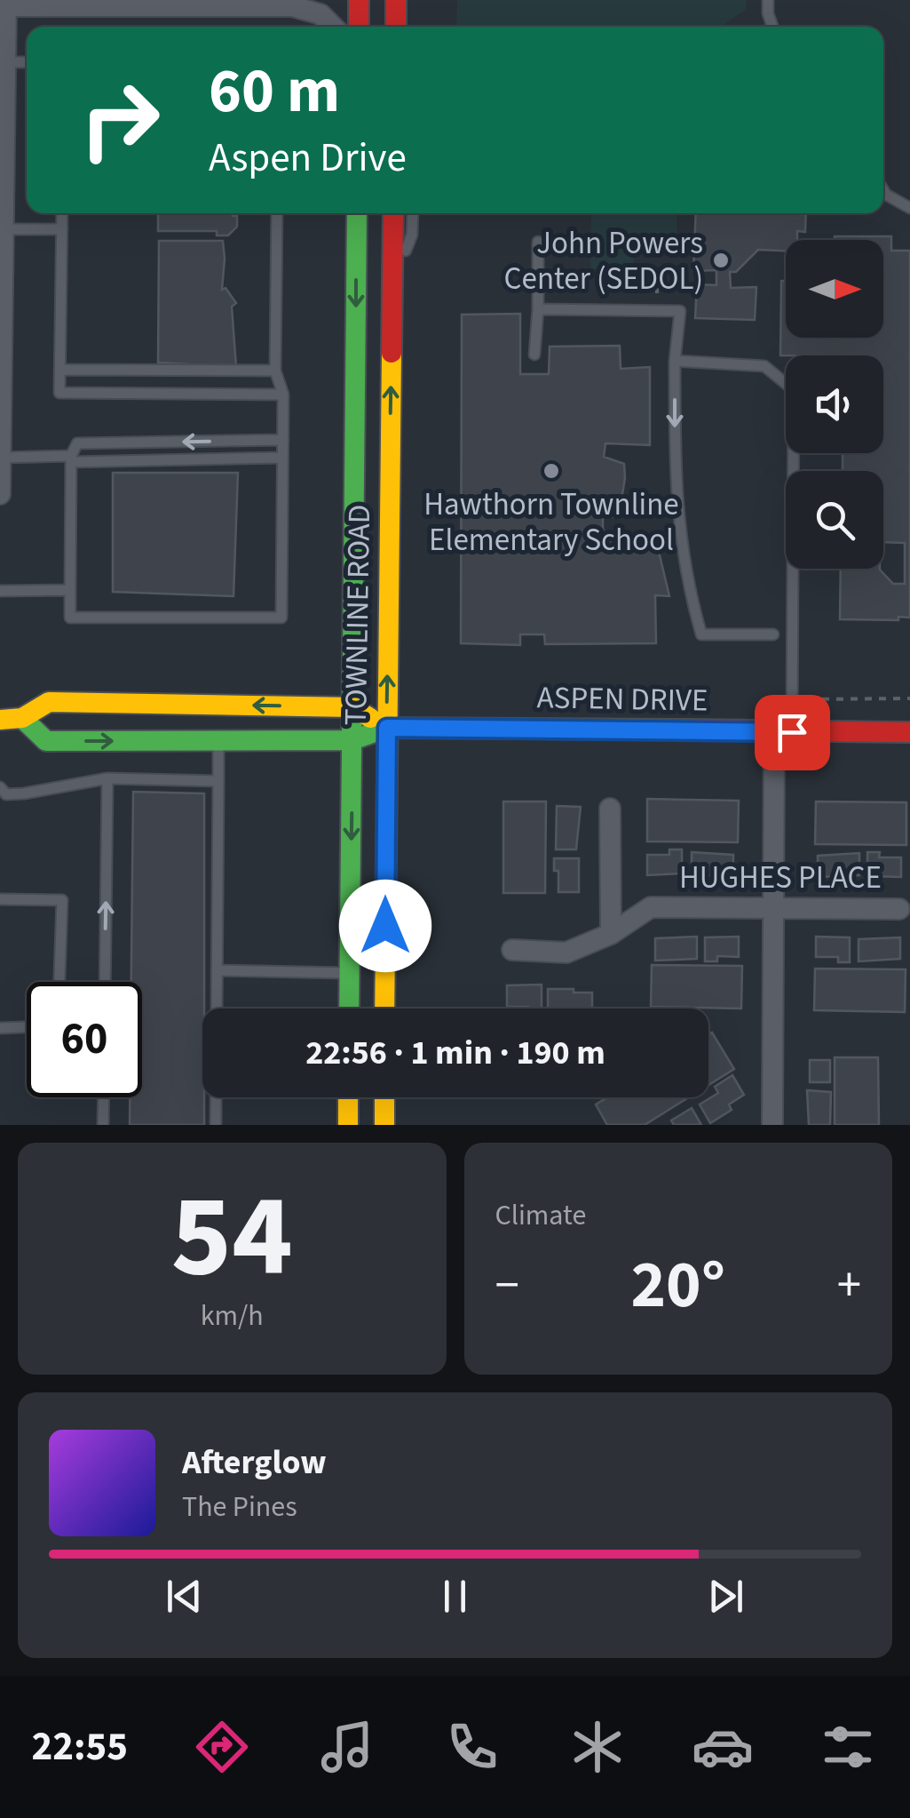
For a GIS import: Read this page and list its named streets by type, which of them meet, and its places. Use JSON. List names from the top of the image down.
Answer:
{
  "streets": {
    "main road": ["TOWNLINE ROAD", "ASPEN DRIVE"],
    "street": ["HUGHES PLACE"]
  },
  "crossings": [
    ["TOWNLINE ROAD", "ASPEN DRIVE"]
  ],
  "places": ["John Powers Center (SEDOL)", "Hawthorn Townline Elementary School"],
  "north": "right",
  "page": {
    "turn": ["60 m", "Aspen Drive"],
    "limit": "60",
    "trip": "22:56 · 1 min · 190 m",
    "tile": [
      ["54", "km/h"],
      "Climate"
    ],
    "heat": ["−", "20°", "+"],
    "song": ["Afterglow", "The Pines"],
    "tabs": "22:55"
  }
}
